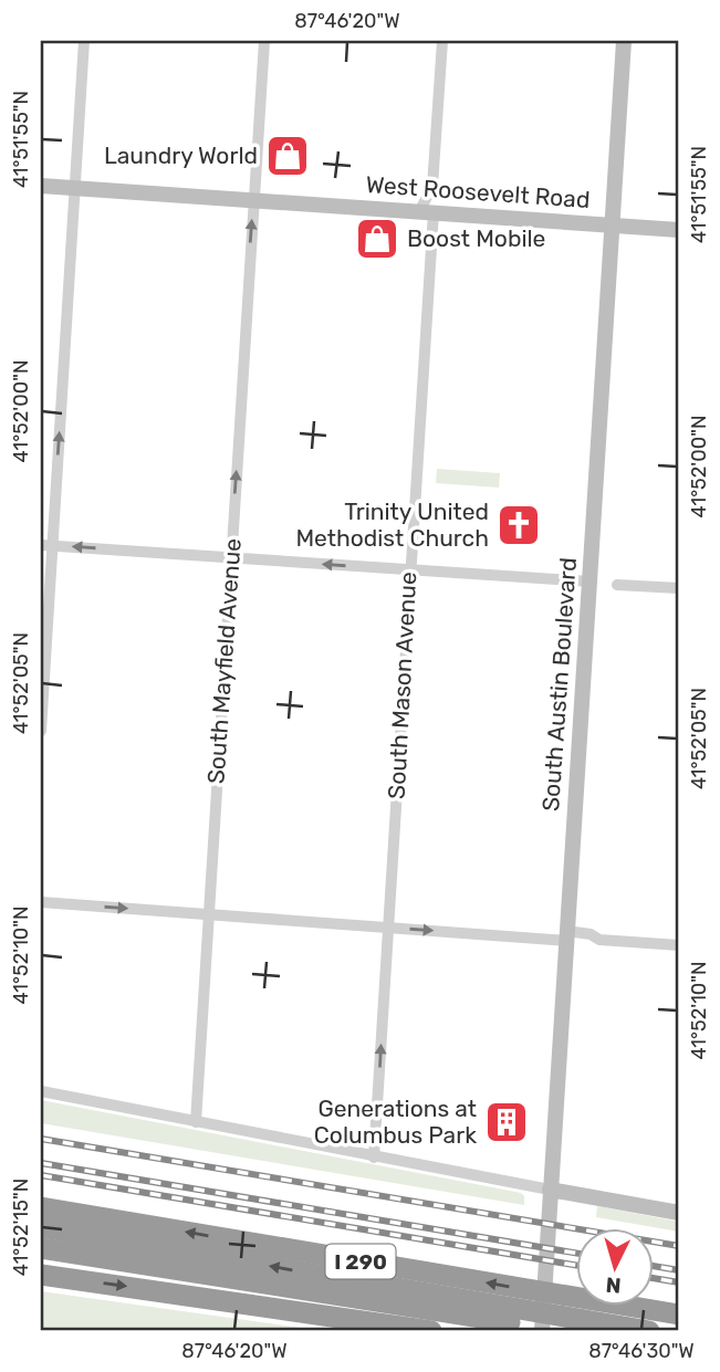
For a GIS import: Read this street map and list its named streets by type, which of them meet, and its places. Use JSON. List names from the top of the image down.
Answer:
{
  "streets": {
    "highway": ["I 290"],
    "street": [
      "West Roosevelt Road",
      "South Mayfield Avenue",
      "South Austin Boulevard",
      "South Mason Avenue"
    ]
  },
  "crossings": [
    ["West Roosevelt Road", "South Mayfield Avenue"],
    ["West Roosevelt Road", "South Austin Boulevard"],
    ["West Roosevelt Road", "South Mason Avenue"]
  ],
  "places": {
    "shop": ["Laundry World", "Boost Mobile"],
    "church": ["Trinity United Methodist Church"],
    "building": ["Generations at Columbus Park"]
  },
  "north": "bottom",
  "coordinates": [
    "87°46'20\"W",
    "41°51'55\"N",
    "41°52'00\"N",
    "41°52'05\"N",
    "41°52'10\"N",
    "41°52'15\"N",
    "87°46'30\"W"
  ]
}
